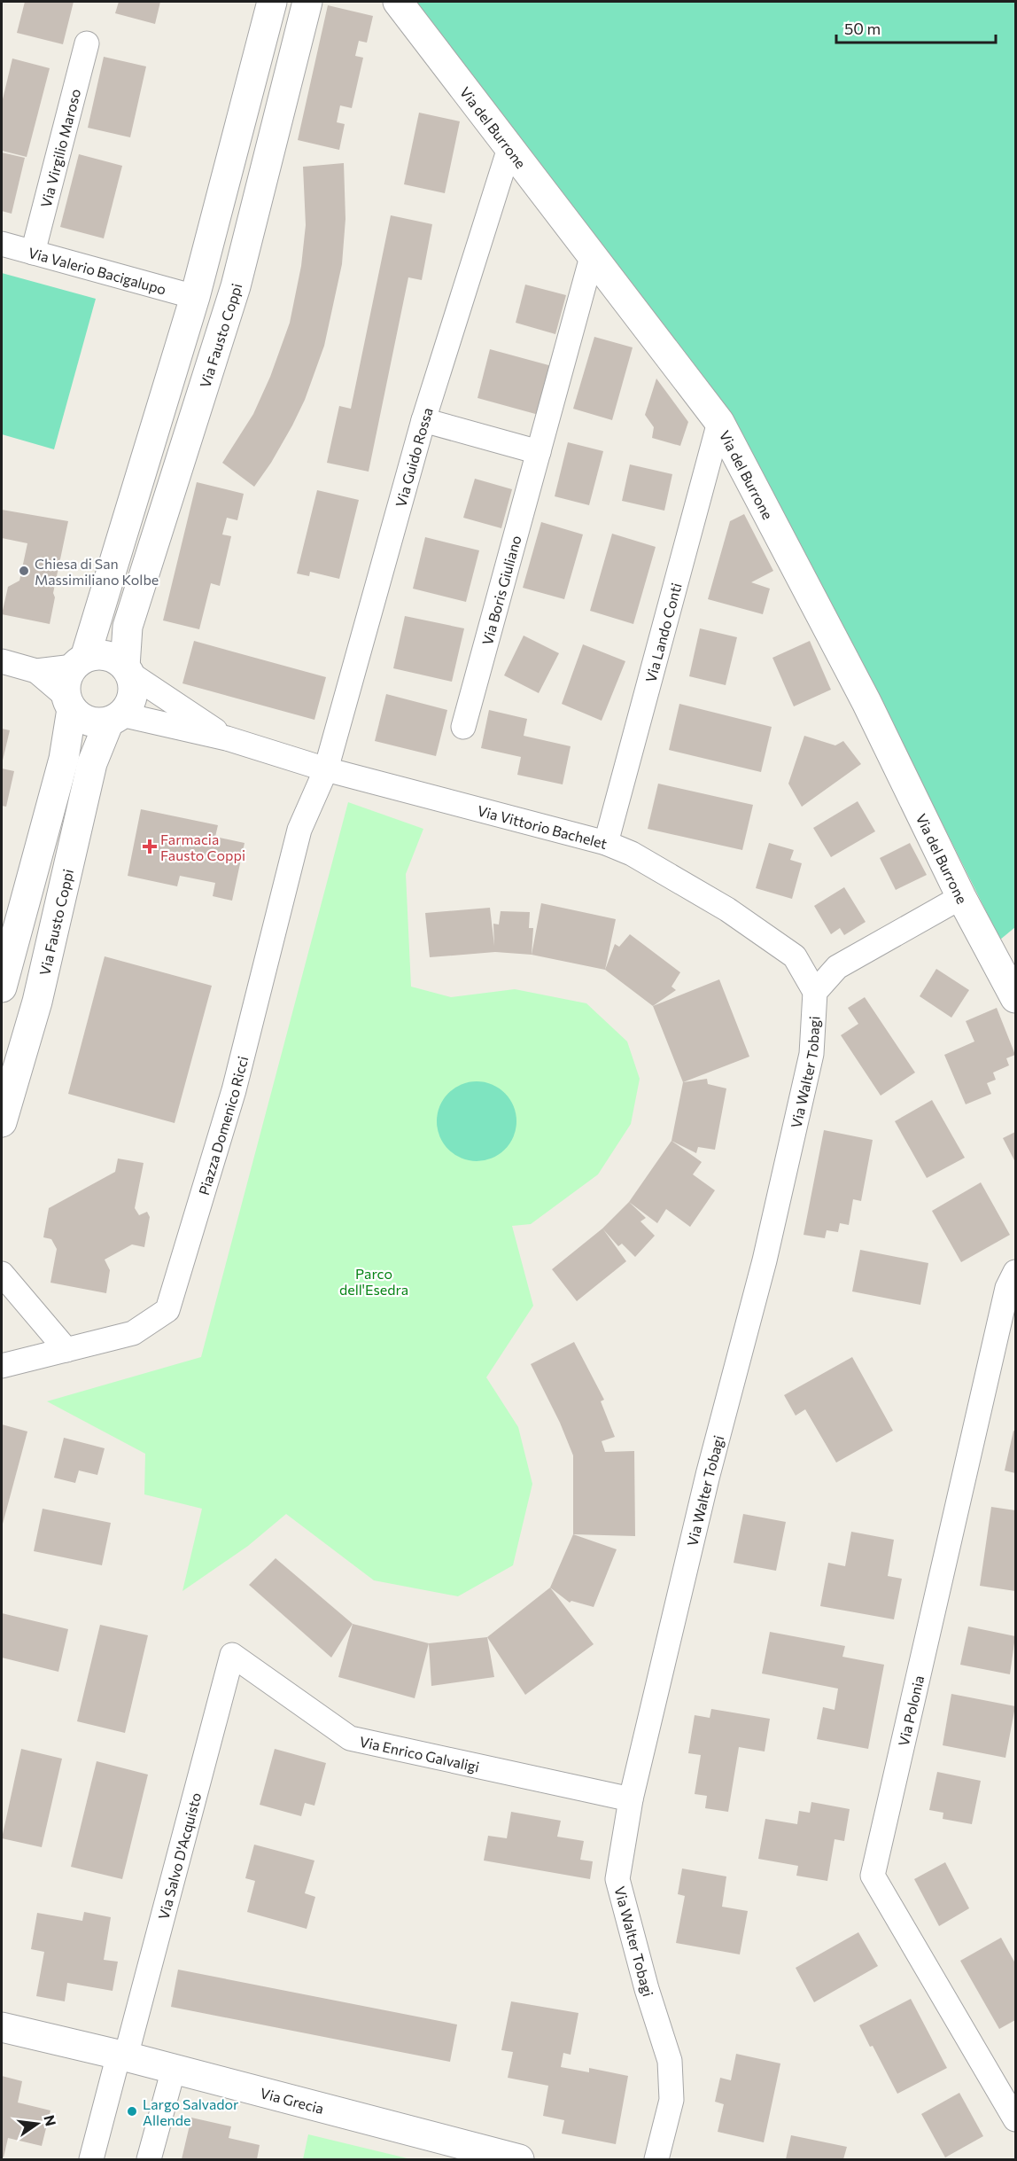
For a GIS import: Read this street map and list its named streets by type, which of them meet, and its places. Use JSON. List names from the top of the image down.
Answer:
{
  "streets": {
    "street": [
      "Via del Burrone",
      "Via Virgilio Maroso",
      "Via Valerio Bacigalupo",
      "Via Fausto Coppi",
      "Via Guido Rossa",
      "Via Boris Giuliano",
      "Via Lando Conti",
      "Via Vittorio Bachelet",
      "Via Walter Tobagi",
      "Piazza Domenico Ricci",
      "Via Polonia",
      "Via Enrico Galvaligi",
      "Via Salvo D'Acquisto",
      "Via Grecia"
    ]
  },
  "crossings": [
    ["Via del Burrone", "Via Guido Rossa"],
    ["Via del Burrone", "Via Boris Giuliano"],
    ["Via del Burrone", "Via Lando Conti"],
    ["Via Virgilio Maroso", "Via Valerio Bacigalupo"],
    ["Via Fausto Coppi", "Via Vittorio Bachelet"],
    ["Via Guido Rossa", "Via Vittorio Bachelet"],
    ["Via Guido Rossa", "Piazza Domenico Ricci"],
    ["Via Lando Conti", "Via Vittorio Bachelet"],
    ["Via Vittorio Bachelet", "Via Walter Tobagi"],
    ["Via Vittorio Bachelet", "Piazza Domenico Ricci"],
    ["Via Walter Tobagi", "Via Enrico Galvaligi"],
    ["Via Enrico Galvaligi", "Via Salvo D'Acquisto"],
    ["Via Salvo D'Acquisto", "Via Grecia"]
  ],
  "parks": ["Parco dell'Esedra"],
  "places": {
    "other": ["Chiesa di San Massimiliano Kolbe", "Largo Salvador Allende"],
    "health": ["Farmacia Fausto Coppi"]
  },
  "scale_bar": "50 m",
  "north": "right"
}
